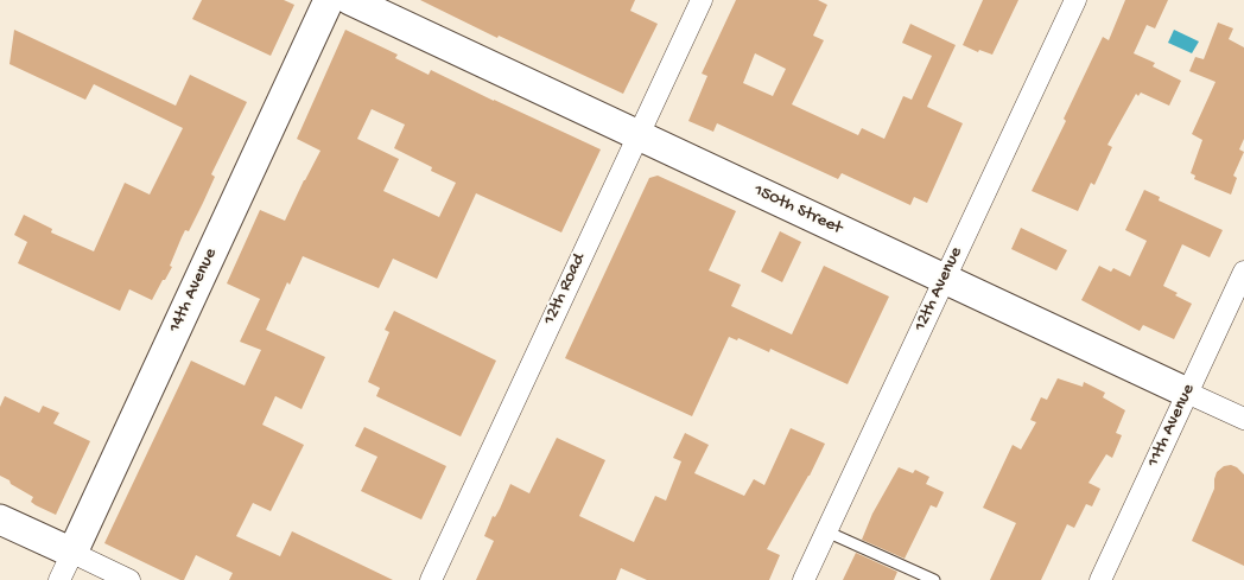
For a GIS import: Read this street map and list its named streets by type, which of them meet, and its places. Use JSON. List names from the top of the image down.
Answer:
{
  "streets": {
    "street": [
      "150th Street",
      "12th Road",
      "12th Avenue",
      "14th Avenue",
      "11th Avenue"
    ]
  },
  "crossings": [
    ["150th Street", "12th Road"],
    ["150th Street", "12th Avenue"],
    ["150th Street", "11th Avenue"]
  ]
}
